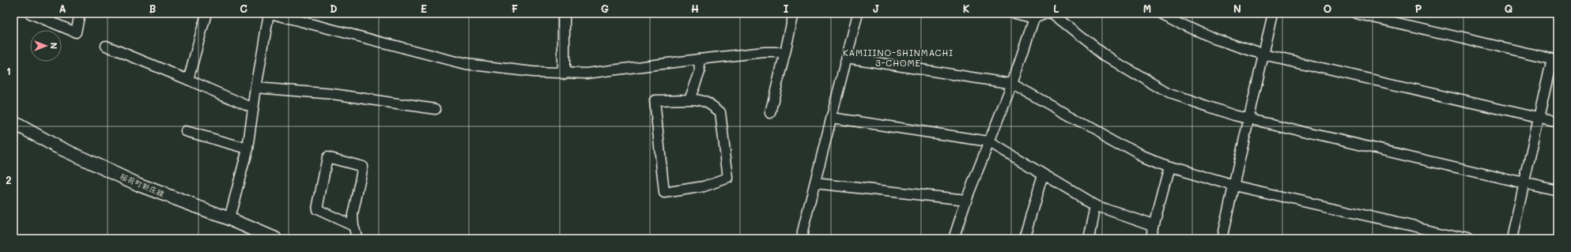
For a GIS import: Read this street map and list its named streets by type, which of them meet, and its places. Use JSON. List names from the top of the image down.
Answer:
{
  "streets": {
    "main road": ["稲荷町新庄線"]
  },
  "districts": ["KAMIIINO-SHINMACHI 3-CHOME"],
  "north": "right",
  "grid": {
    "columns": [
      "A",
      "B",
      "C",
      "D",
      "E",
      "F",
      "G",
      "H",
      "I",
      "J",
      "K",
      "L",
      "M",
      "N",
      "O",
      "P",
      "Q"
    ],
    "rows": ["1", "2"]
  }
}
